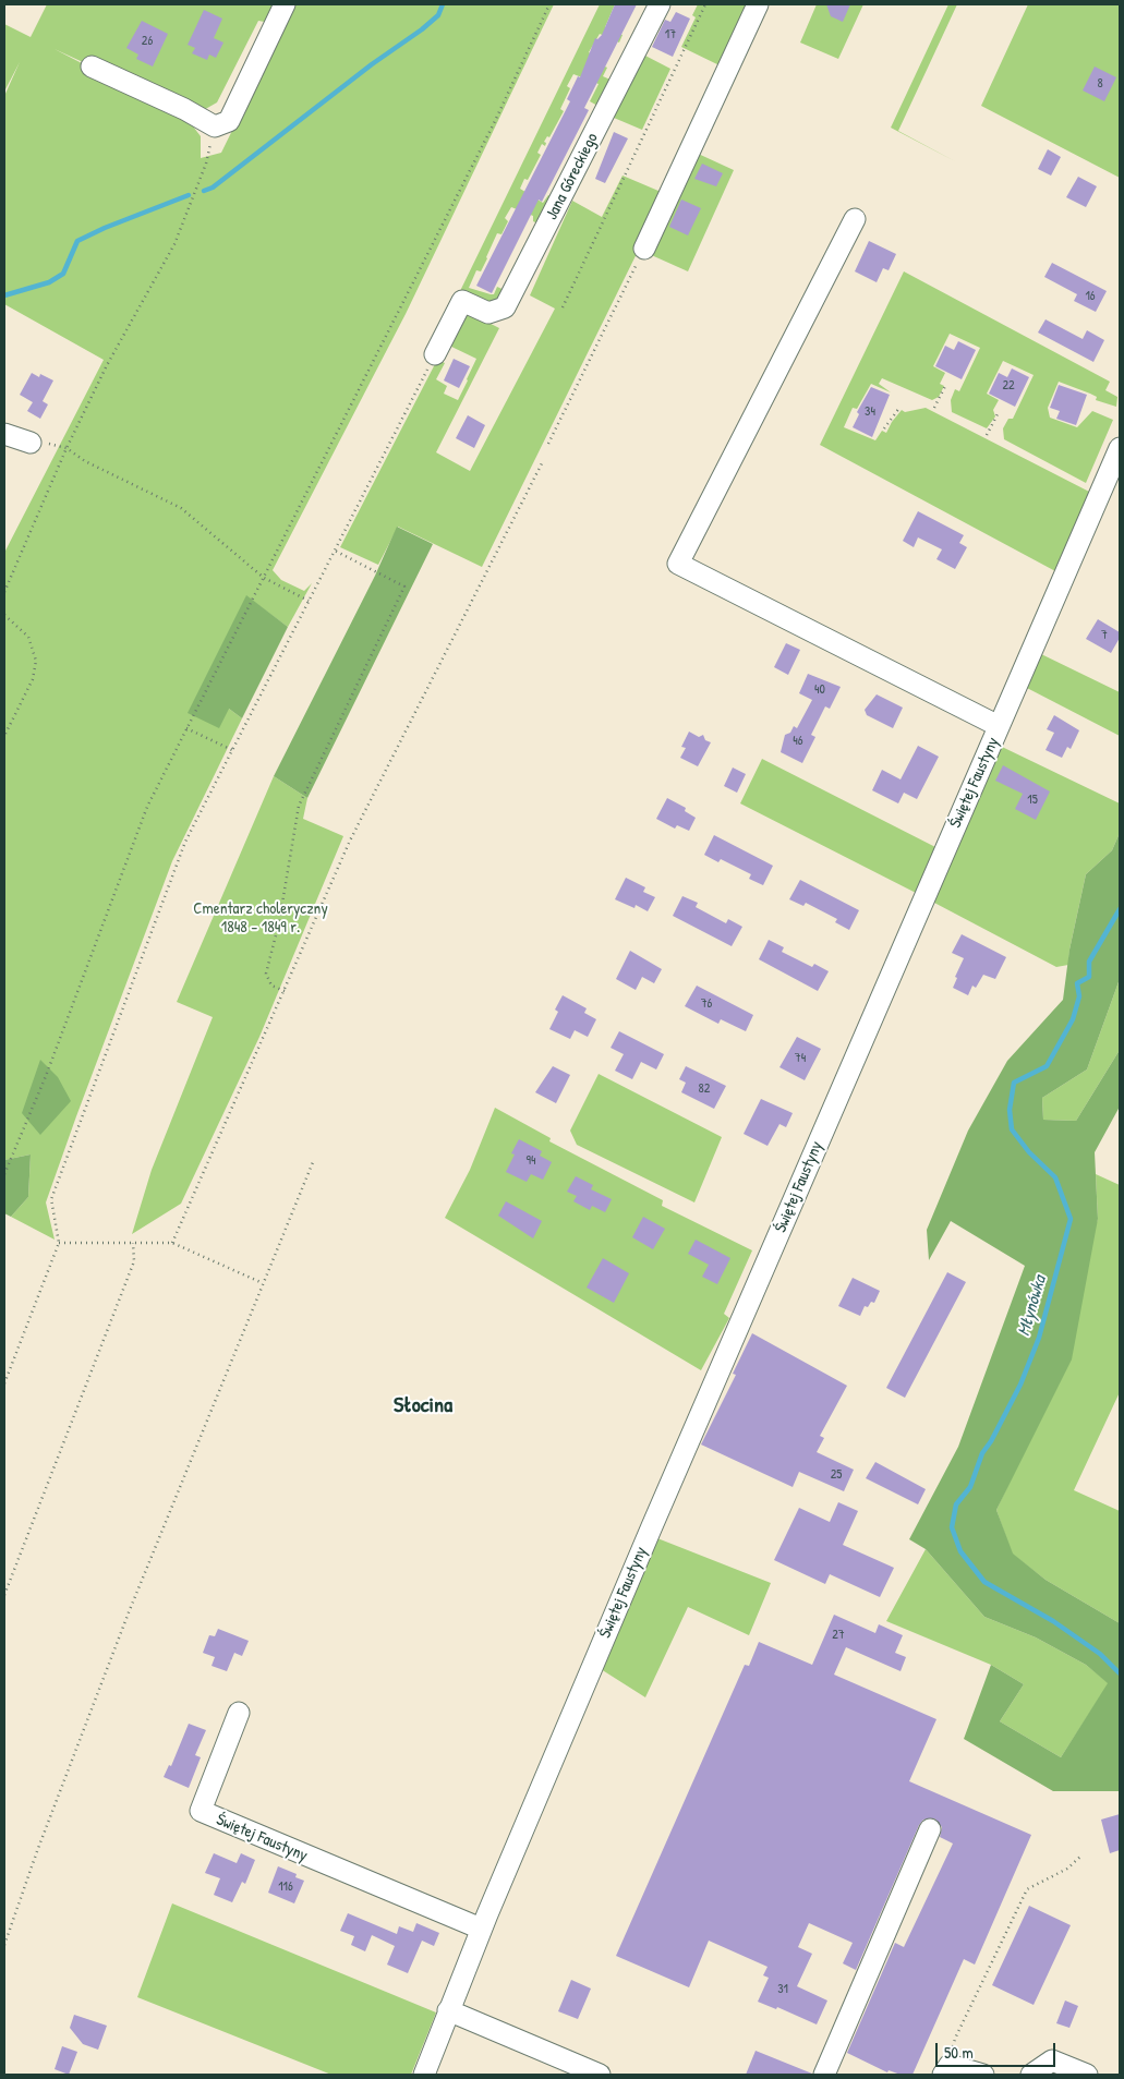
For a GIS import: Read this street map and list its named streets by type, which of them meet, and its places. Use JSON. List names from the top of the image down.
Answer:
{
  "streets": {
    "street": ["Jana Góreckiego", "Świętej Faustyny"]
  },
  "districts": ["Słocina"],
  "water": ["Młynówka"],
  "parks": ["Cmentarz choleryczny 1848 - 1849 r."],
  "house_numbers": [
    "17",
    "26",
    "8",
    "16",
    "22",
    "34",
    "7",
    "40",
    "46",
    "15",
    "76",
    "74",
    "82",
    "94",
    "25",
    "27",
    "116",
    "31"
  ],
  "scale_bar": "50 m"
}
